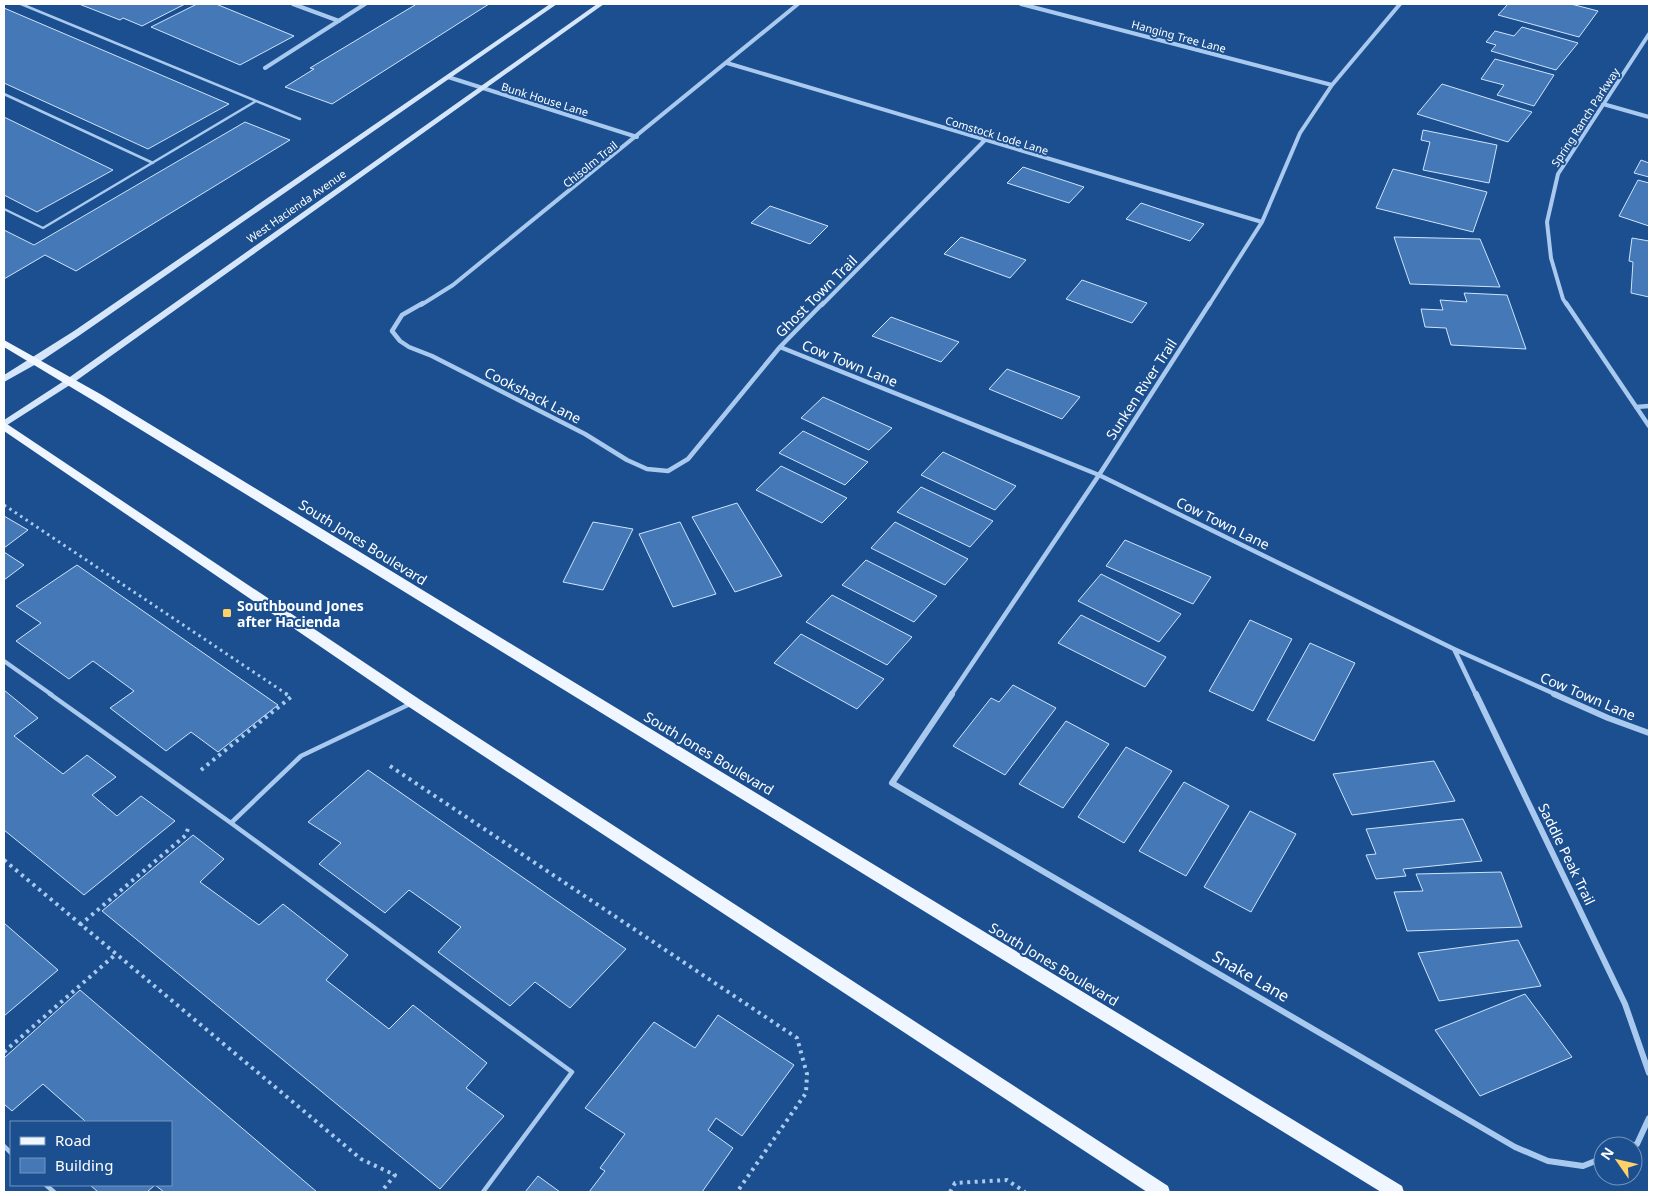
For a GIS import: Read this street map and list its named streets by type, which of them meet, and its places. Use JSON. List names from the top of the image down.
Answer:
{
  "streets": {
    "main road": ["West Hacienda Avenue", "South Jones Boulevard"],
    "street": [
      "Hanging Tree Lane",
      "Bunk House Lane",
      "Spring Ranch Parkway",
      "Comstock Lode Lane",
      "Chisolm Trail",
      "Ghost Town Trail",
      "Cow Town Lane",
      "Sunken River Trail",
      "Cookshack Lane",
      "Saddle Peak Trail",
      "Snake Lane"
    ]
  },
  "crossings": [
    ["Hanging Tree Lane", "Sunken River Trail"],
    ["Bunk House Lane", "Chisolm Trail"],
    ["Bunk House Lane", "West Hacienda Avenue"],
    ["Comstock Lode Lane", "Chisolm Trail"],
    ["Comstock Lode Lane", "Ghost Town Trail"],
    ["Comstock Lode Lane", "Sunken River Trail"],
    ["Chisolm Trail", "Cookshack Lane"],
    ["West Hacienda Avenue", "South Jones Boulevard"],
    ["Ghost Town Trail", "Cow Town Lane"],
    ["Ghost Town Trail", "Cookshack Lane"],
    ["Cow Town Lane", "Sunken River Trail"],
    ["Cow Town Lane", "Saddle Peak Trail"],
    ["Sunken River Trail", "Snake Lane"]
  ],
  "places": {
    "transit": ["Southbound Jones after Hacienda"]
  },
  "legend": ["Road", "Building"],
  "north": "top left"
}
